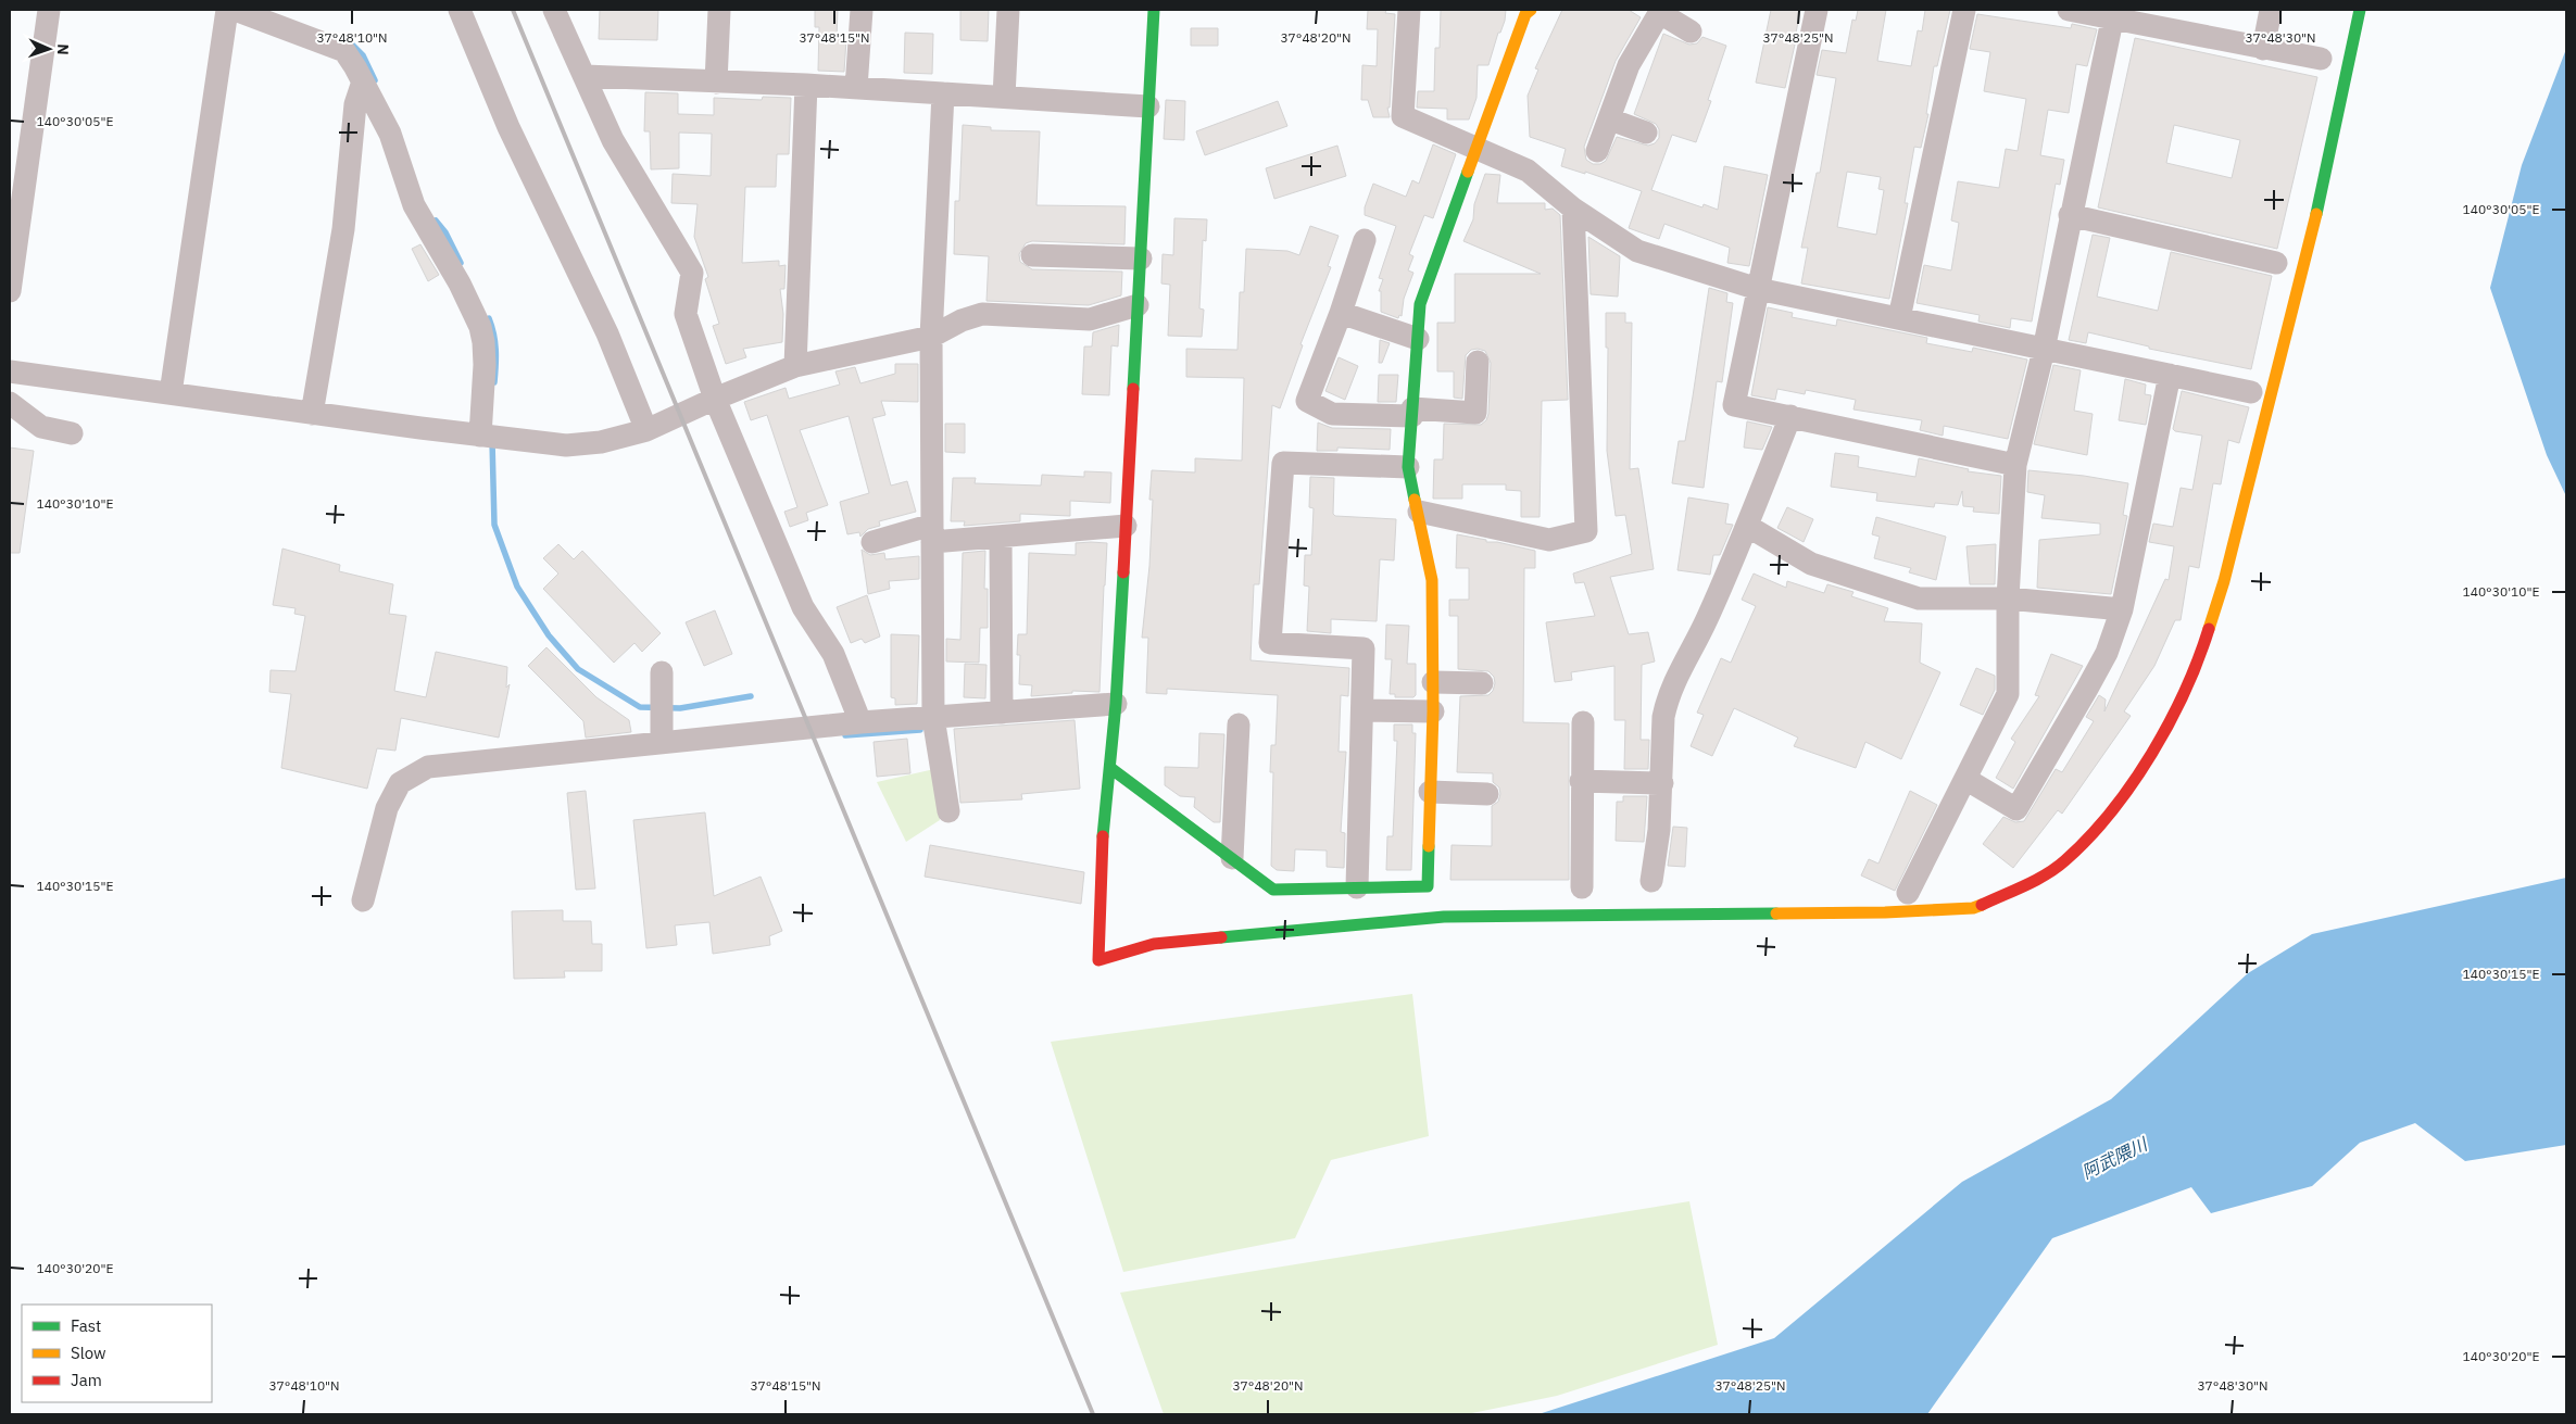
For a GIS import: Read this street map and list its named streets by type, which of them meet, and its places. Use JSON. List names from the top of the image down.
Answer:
{
  "water": ["阿武隈川"],
  "legend": ["Fast", "Slow", "Jam"],
  "north": "right",
  "coordinates": [
    "37°48'10\"N",
    "37°48'15\"N",
    "37°48'20\"N",
    "37°48'25\"N",
    "37°48'30\"N",
    "140°30'05\"E",
    "140°30'10\"E",
    "140°30'15\"E",
    "140°30'20\"E"
  ]
}
